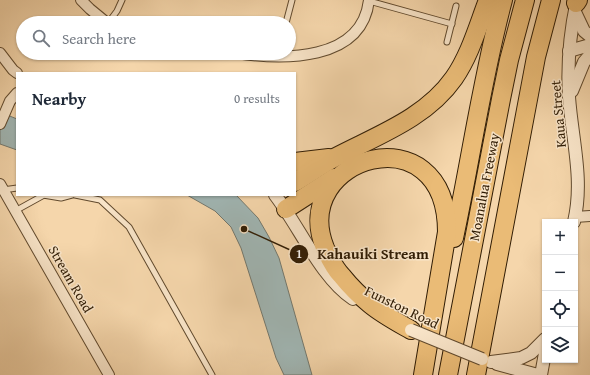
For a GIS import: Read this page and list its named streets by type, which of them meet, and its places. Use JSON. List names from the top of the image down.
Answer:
{
  "streets": {
    "highway": ["Moanalua Freeway"],
    "street": ["Kaua Street", "Stream Road", "Funston Road"]
  },
  "places": ["Kahauiki Stream"],
  "page": {
    "search": "Search here",
    "heading": ["Nearby", "0 results"],
    "map_buttons": ["+", "−"]
  }
}
